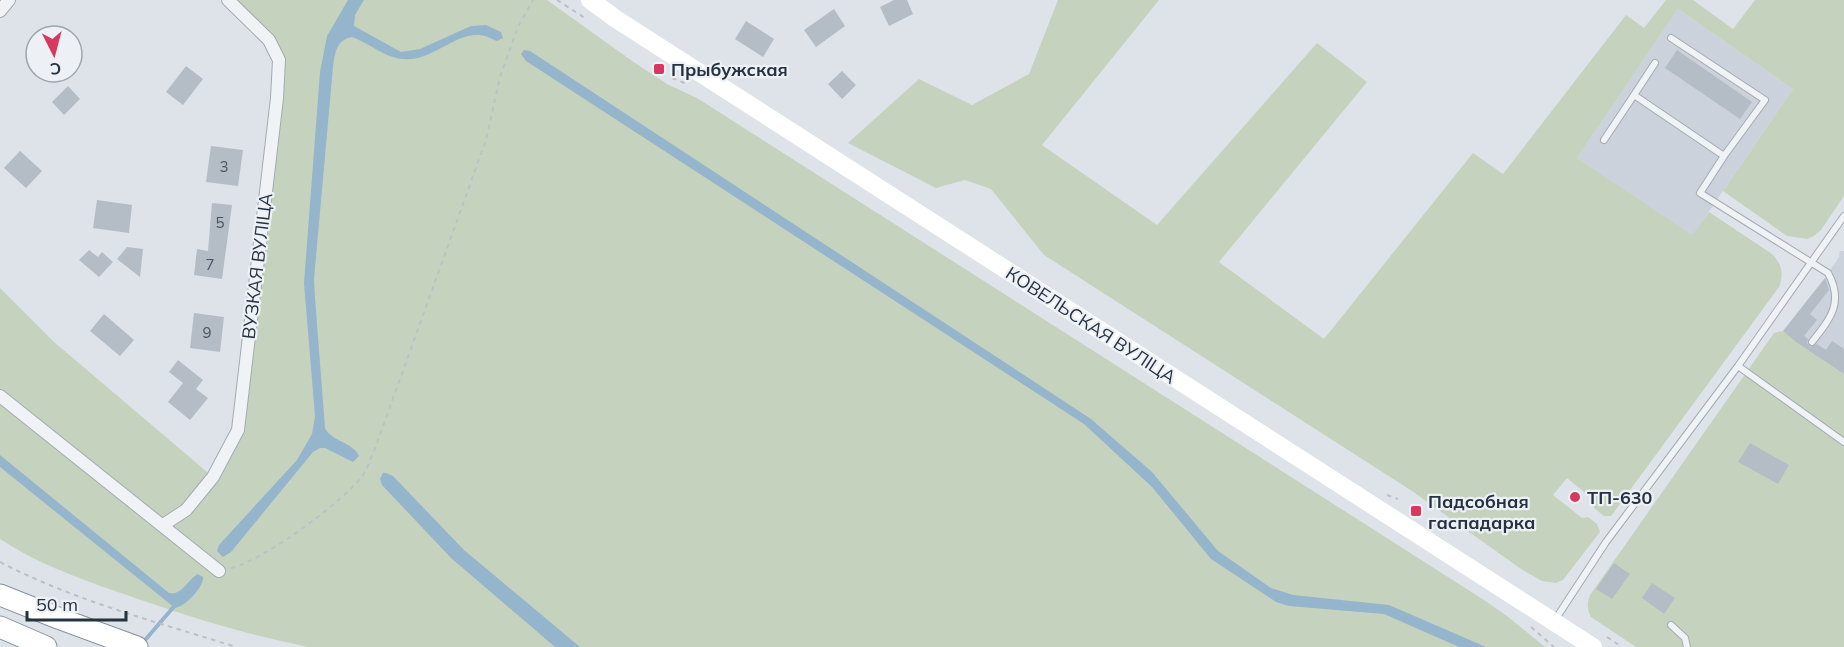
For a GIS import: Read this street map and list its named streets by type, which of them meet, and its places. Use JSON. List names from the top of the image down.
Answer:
{
  "streets": {
    "main road": ["КОВЕЛЬСКАЯ ВУЛІЦА"],
    "street": ["ВУЗКАЯ ВУЛІЦА"]
  },
  "places": {
    "transit": ["Прыбужская", "Падсобная гаспадарка"],
    "other": ["ТП-630"]
  },
  "house_numbers": [
    "3",
    "5",
    "7",
    "9"
  ],
  "scale_bar": "50 m",
  "north": "bottom"
}
